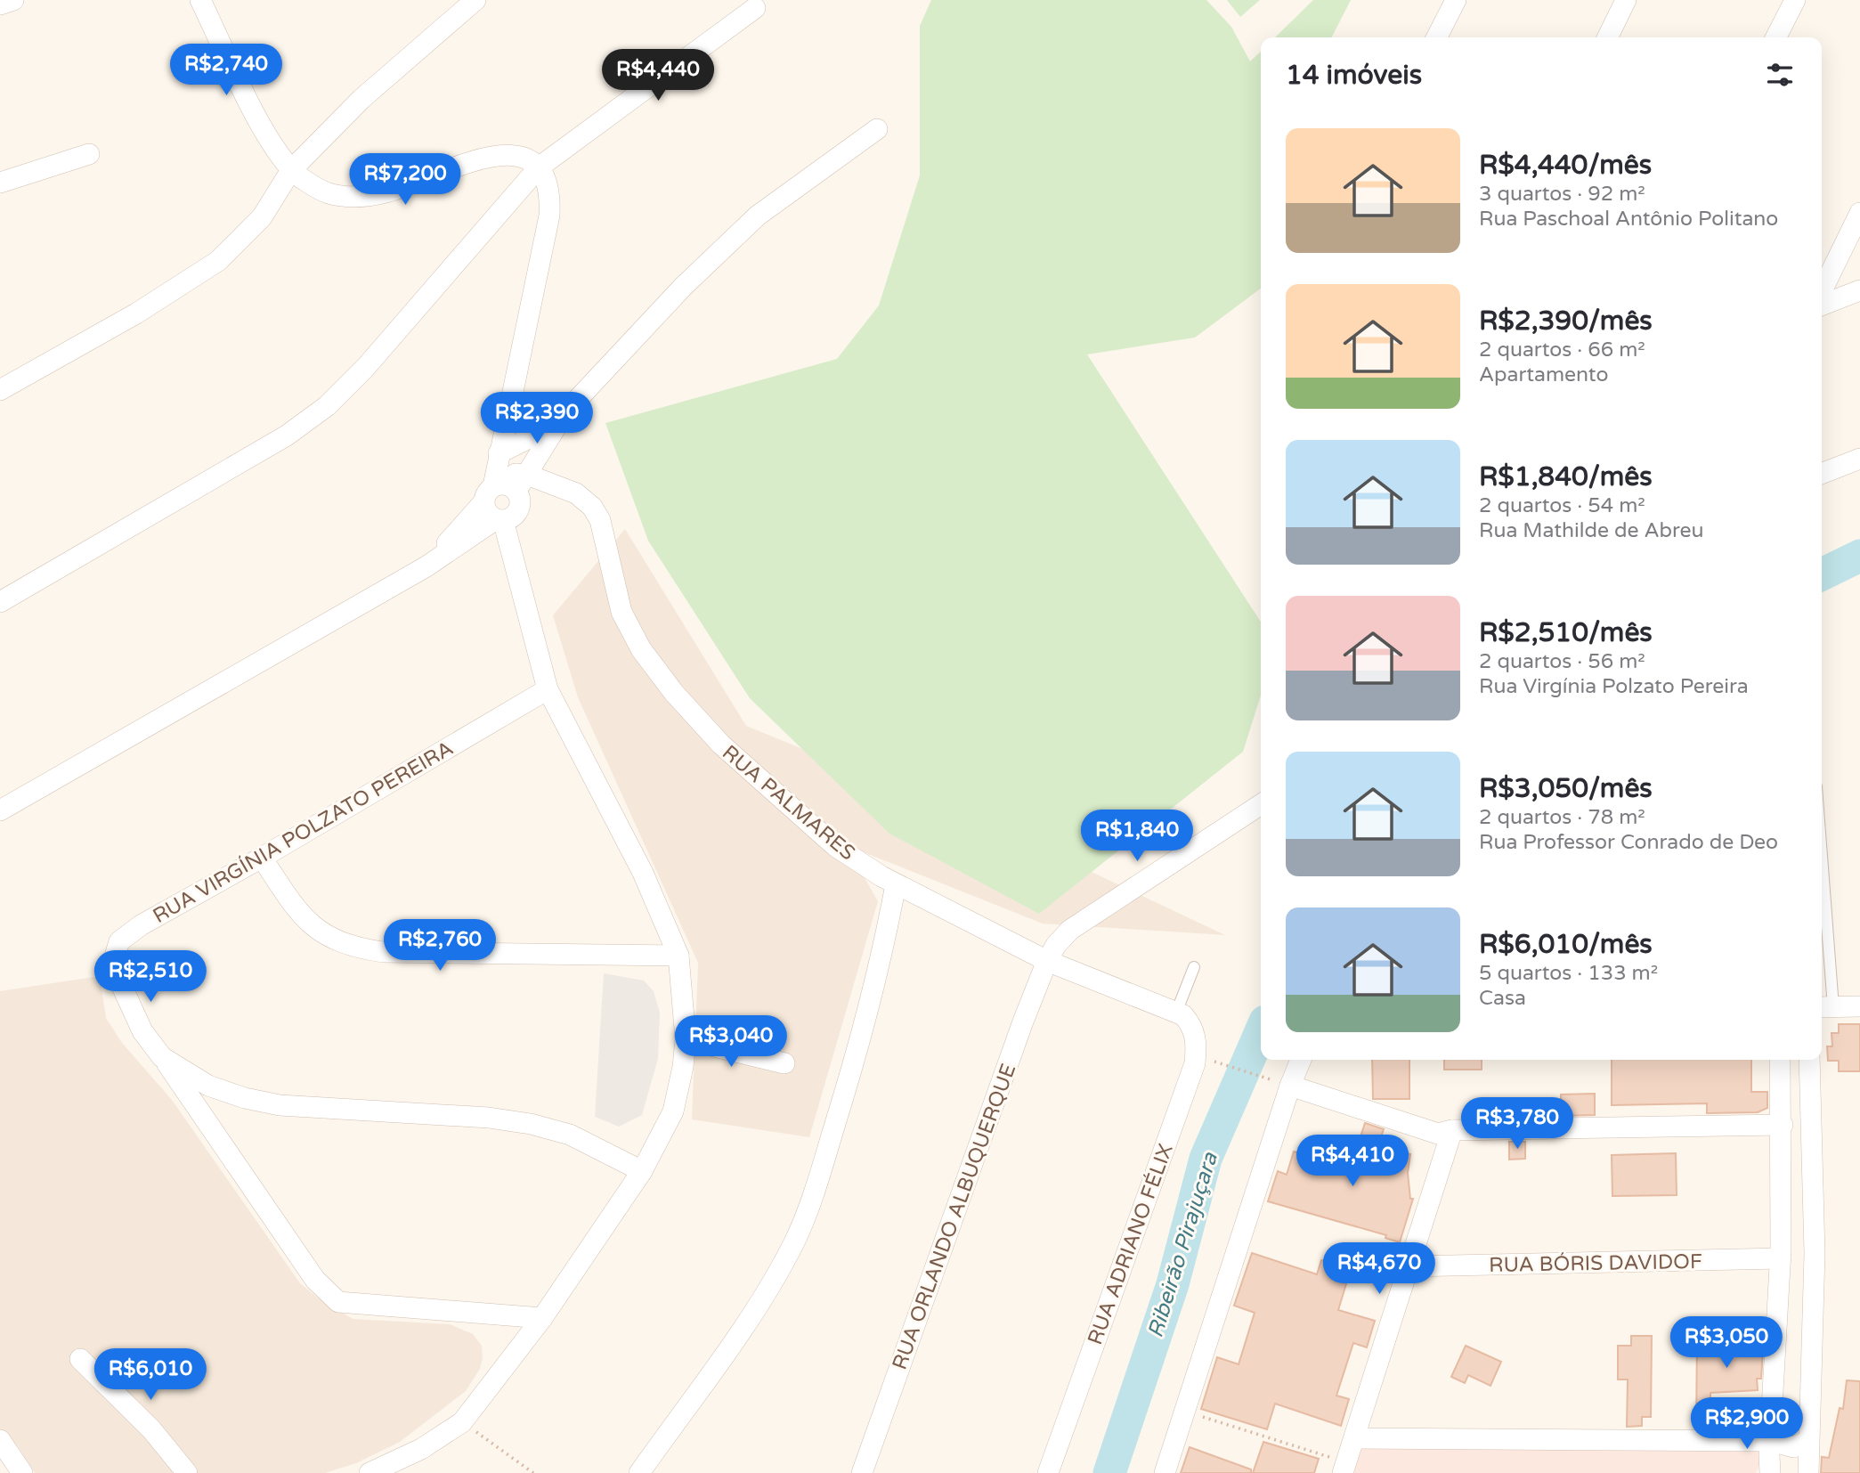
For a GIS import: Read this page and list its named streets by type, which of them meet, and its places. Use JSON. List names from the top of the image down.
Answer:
{
  "streets": {
    "street": [
      "RUA PALMARES",
      "RUA VIRGÍNIA POLZATO PEREIRA",
      "RUA ORLANDO ALBUQUERQUE",
      "RUA ADRIANO FÉLIX",
      "RUA BÓRIS DAVIDOF"
    ]
  },
  "crossings": [
    ["RUA PALMARES", "RUA ORLANDO ALBUQUERQUE"],
    ["RUA PALMARES", "RUA ADRIANO FÉLIX"]
  ],
  "water": ["Ribeirão Pirajuçara"],
  "page": {
    "heading": "14 imóveis",
    "price": [
      "R$2,740",
      "R$4,440",
      "R$7,200",
      "R$2,390",
      "R$1,840",
      "R$2,760",
      "R$2,510",
      "R$3,040",
      "R$3,780",
      "R$4,410",
      "R$4,670",
      "R$3,050",
      "R$6,010",
      "R$2,900"
    ],
    "list": [
      {
        "name": "R$4,440/mês",
        "note": "3 quartos · 92 m² · Rua Paschoal Antônio Politano"
      },
      {
        "name": "R$2,390/mês",
        "note": "2 quartos · 66 m² · Apartamento"
      },
      {
        "name": "R$1,840/mês",
        "note": "2 quartos · 54 m² · Rua Mathilde de Abreu"
      },
      {
        "name": "R$2,510/mês",
        "note": "2 quartos · 56 m² · Rua Virgínia Polzato Pereira"
      },
      {
        "name": "R$3,050/mês",
        "note": "2 quartos · 78 m² · Rua Professor Conrado de Deo"
      },
      {
        "name": "R$6,010/mês",
        "note": "5 quartos · 133 m² · Casa"
      }
    ]
  }
}
